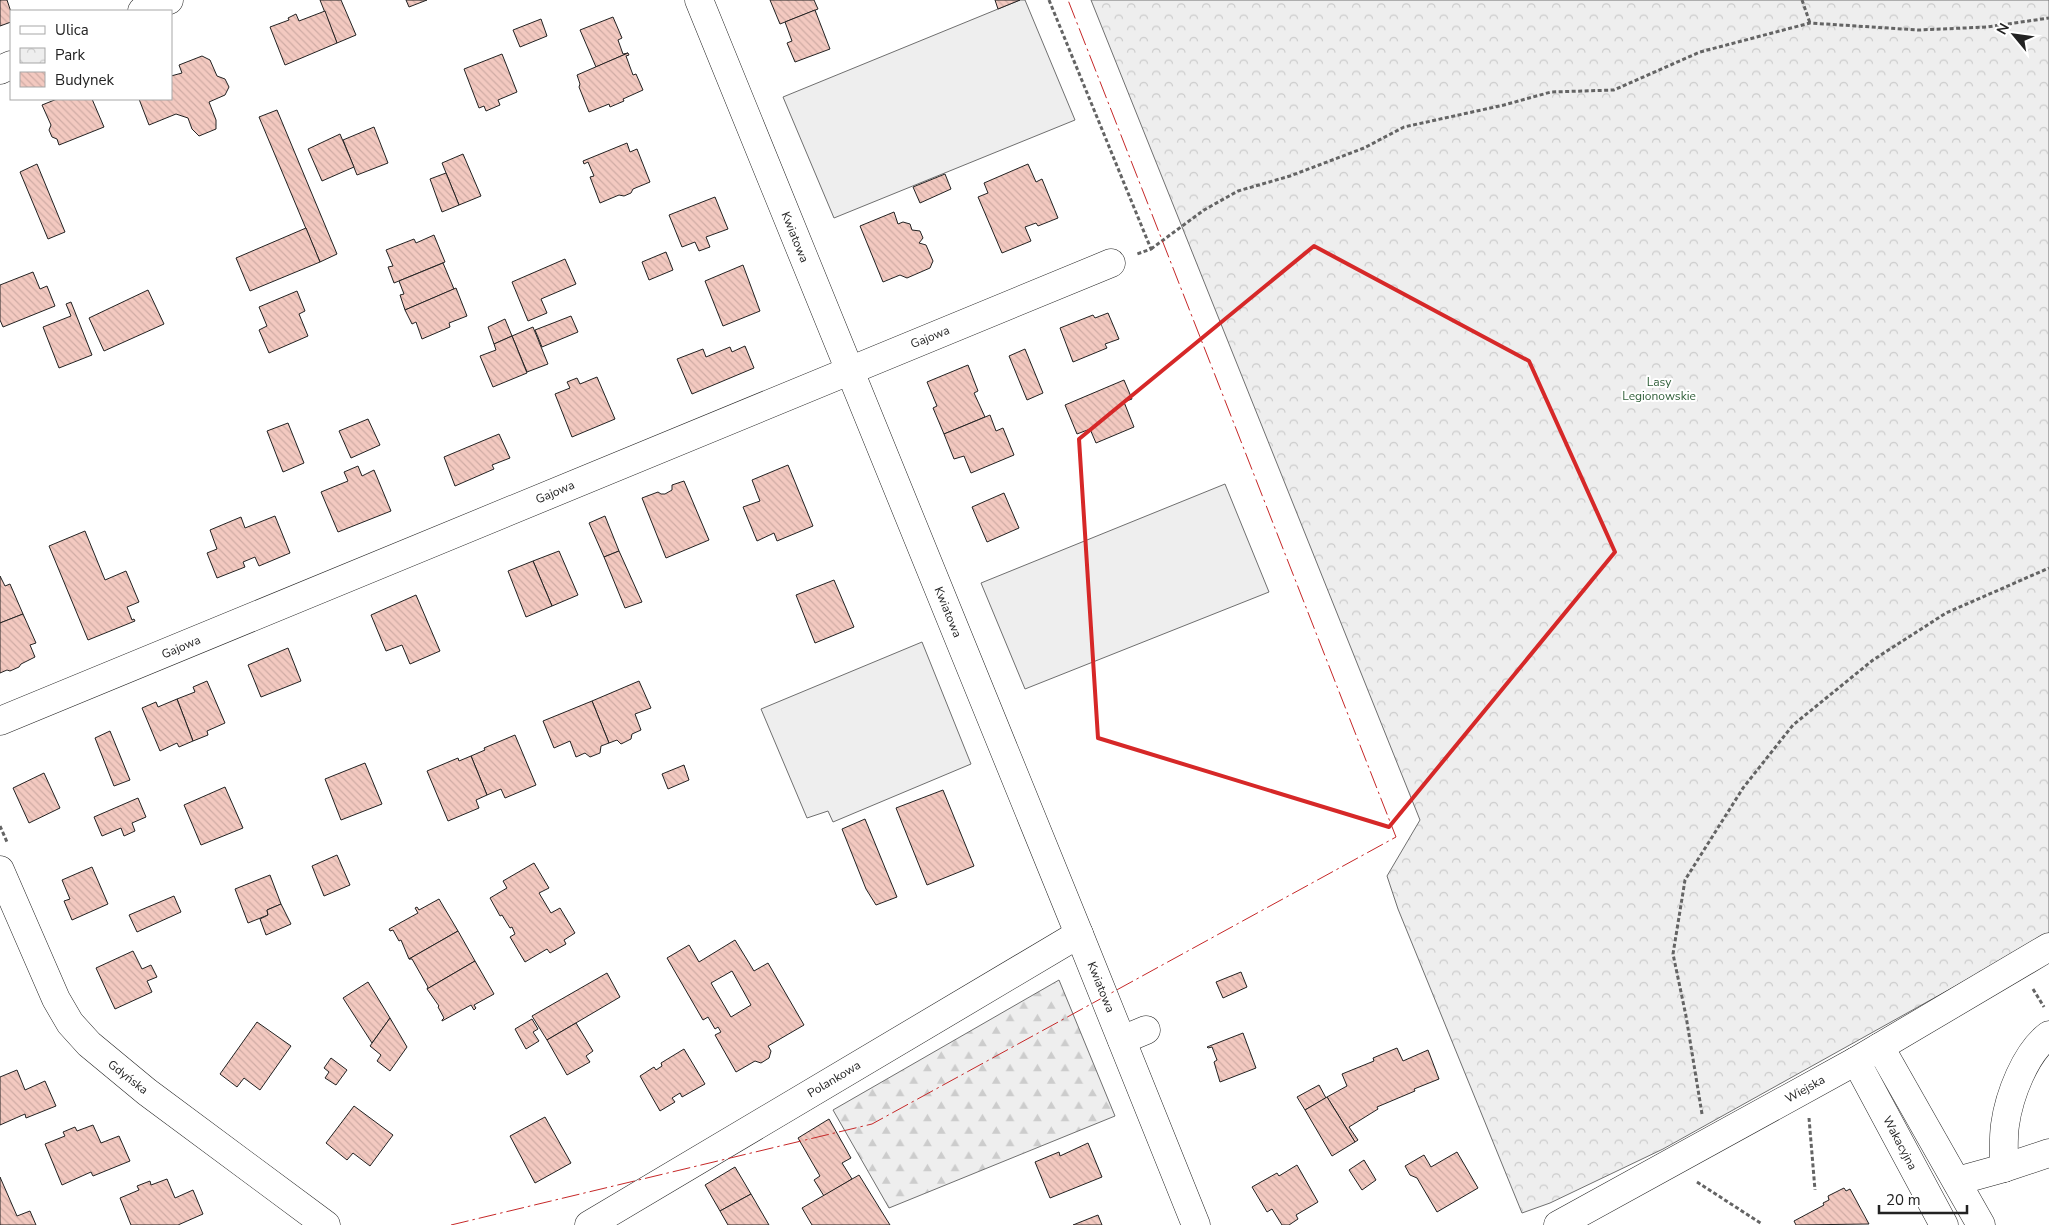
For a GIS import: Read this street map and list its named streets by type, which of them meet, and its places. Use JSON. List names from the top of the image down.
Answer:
{
  "streets": {
    "street": [
      "Kwiatowa",
      "Gajowa",
      "Gdyńska",
      "Polankowa",
      "Wiejska",
      "Wakacyjna"
    ]
  },
  "crossings": [
    ["Kwiatowa", "Gajowa"],
    ["Kwiatowa", "Polankowa"],
    ["Wiejska", "Wakacyjna"]
  ],
  "parks": ["Lasy Legionowskie"],
  "legend": ["Ulica", "Park", "Budynek"],
  "scale_bar": "20 m",
  "north": "top left"
}
